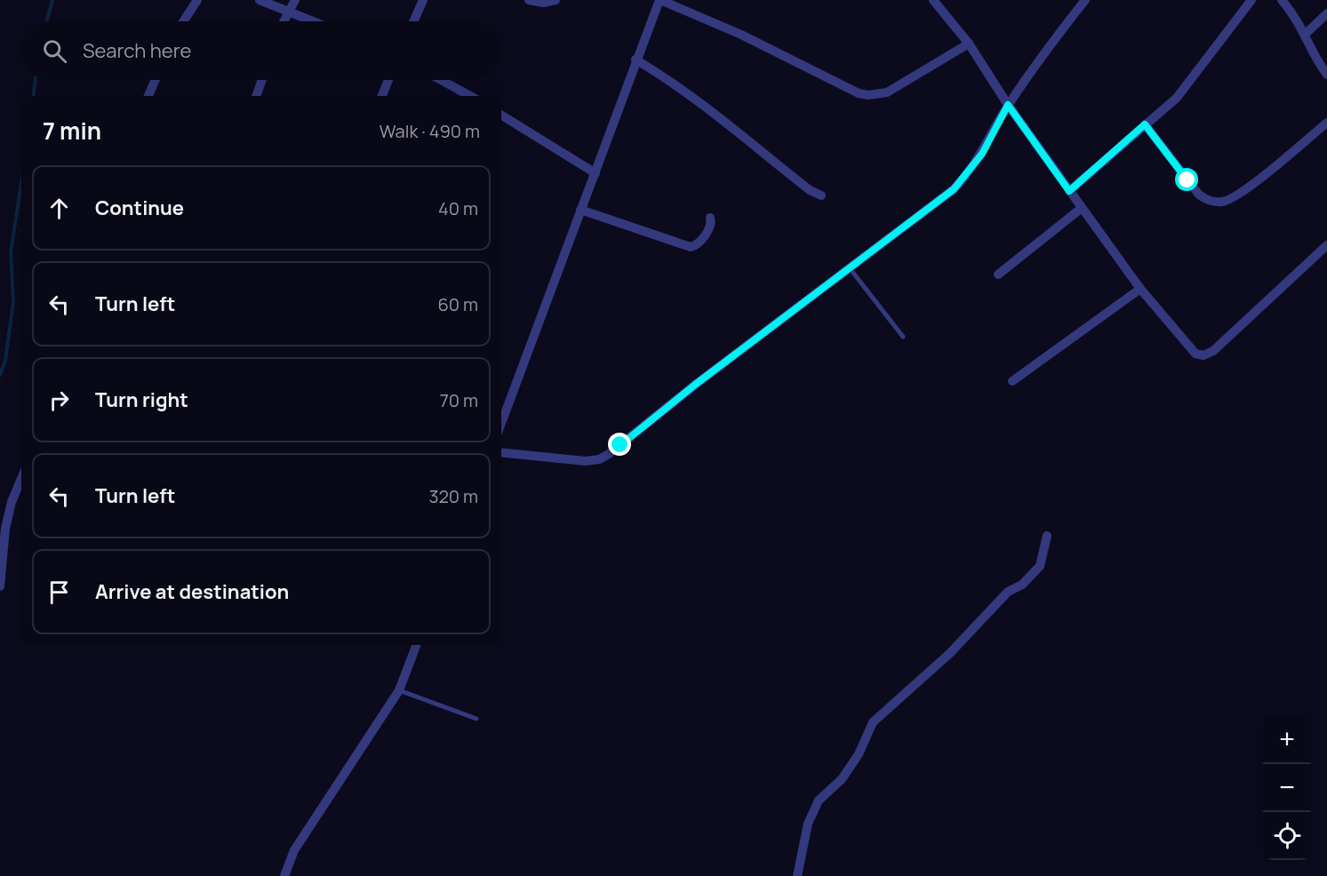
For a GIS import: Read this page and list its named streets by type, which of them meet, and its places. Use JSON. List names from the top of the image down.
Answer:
{
  "page": {
    "search": "Search here",
    "heading": ["7 min", "Walk · 490 m"],
    "list": [
      ["Continue", "40 m"],
      ["Turn left", "60 m"],
      ["Turn right", "70 m"],
      ["Turn left", "320 m"],
      "Arrive at destination"
    ],
    "map_buttons": ["+", "−"]
  }
}
